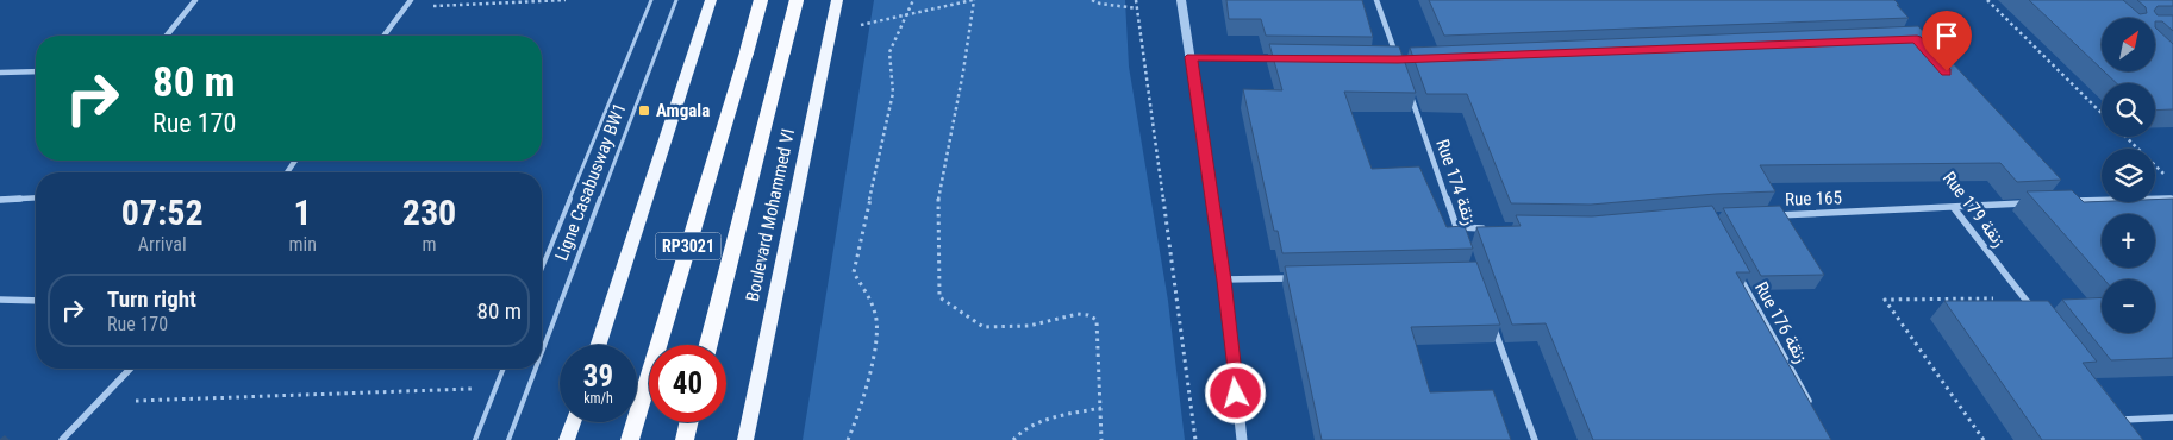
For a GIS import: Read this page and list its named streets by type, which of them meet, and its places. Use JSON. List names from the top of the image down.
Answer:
{
  "streets": {
    "highway": ["RP3021"],
    "main road": ["Boulevard Mohammed VI"],
    "street": [
      "Rue 174 زنقة",
      "Rue 165",
      "Rue 179 زنقة",
      "Rue 176 زنقة"
    ],
    "lane": ["Ligne Casabusway BW1"]
  },
  "crossings": [
    ["Rue 165", "Rue 179 زنقة"]
  ],
  "places": {
    "transit": ["Amgala"]
  },
  "north": "top right",
  "page": {
    "map_buttons": ["+", "−"],
    "turn": ["80 m", "Rue 170"],
    "eta": [
      "07:52",
      "Arrival",
      "1",
      "min",
      "230",
      "m"
    ],
    "list": [
      {
        "name": "Turn right",
        "note": "Rue 170",
        "value": "80 m"
      }
    ],
    "speed": "39 km/h",
    "limit": "40"
  }
}
